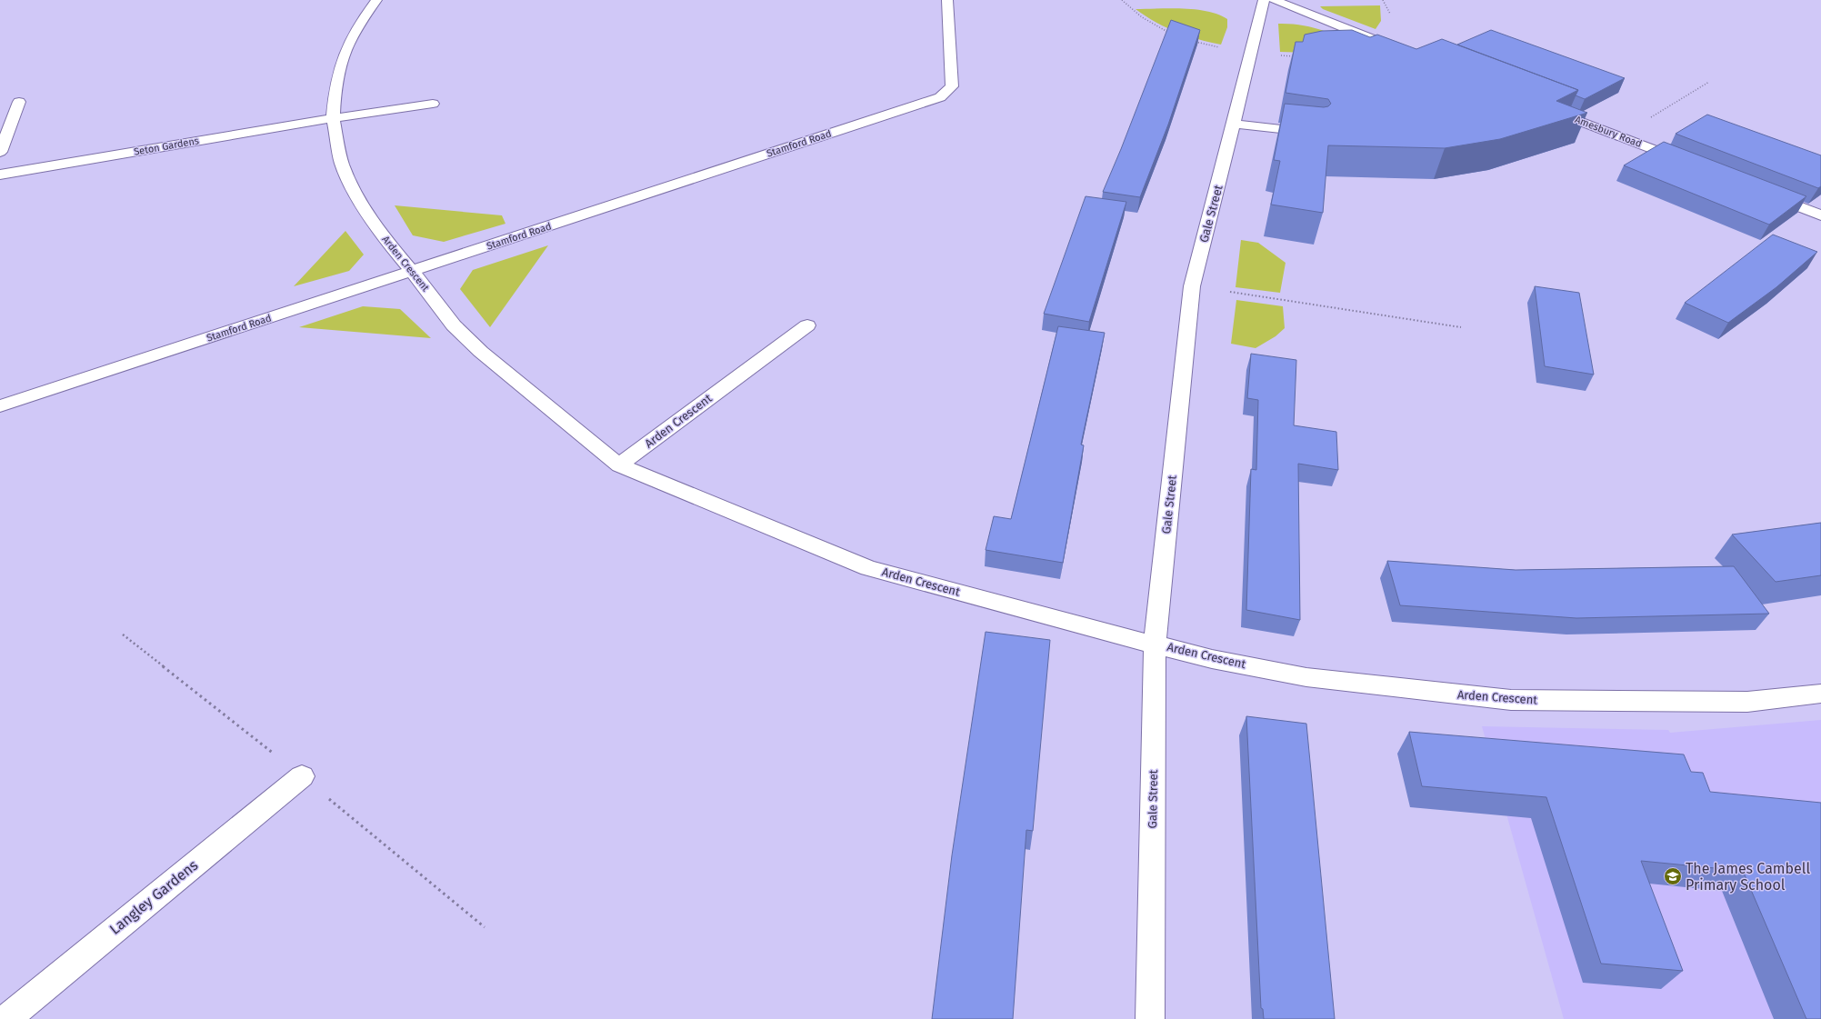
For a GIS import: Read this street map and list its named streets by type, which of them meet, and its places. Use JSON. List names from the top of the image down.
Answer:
{
  "streets": {
    "street": [
      "Amesbury Road",
      "Stamford Road",
      "Seton Gardens",
      "Gale Street",
      "Arden Crescent",
      "Langley Gardens"
    ]
  },
  "crossings": [
    ["Stamford Road", "Arden Crescent"],
    ["Seton Gardens", "Arden Crescent"],
    ["Gale Street", "Arden Crescent"]
  ],
  "places": {
    "school or university": ["The James Cambell Primary School"]
  }
}
